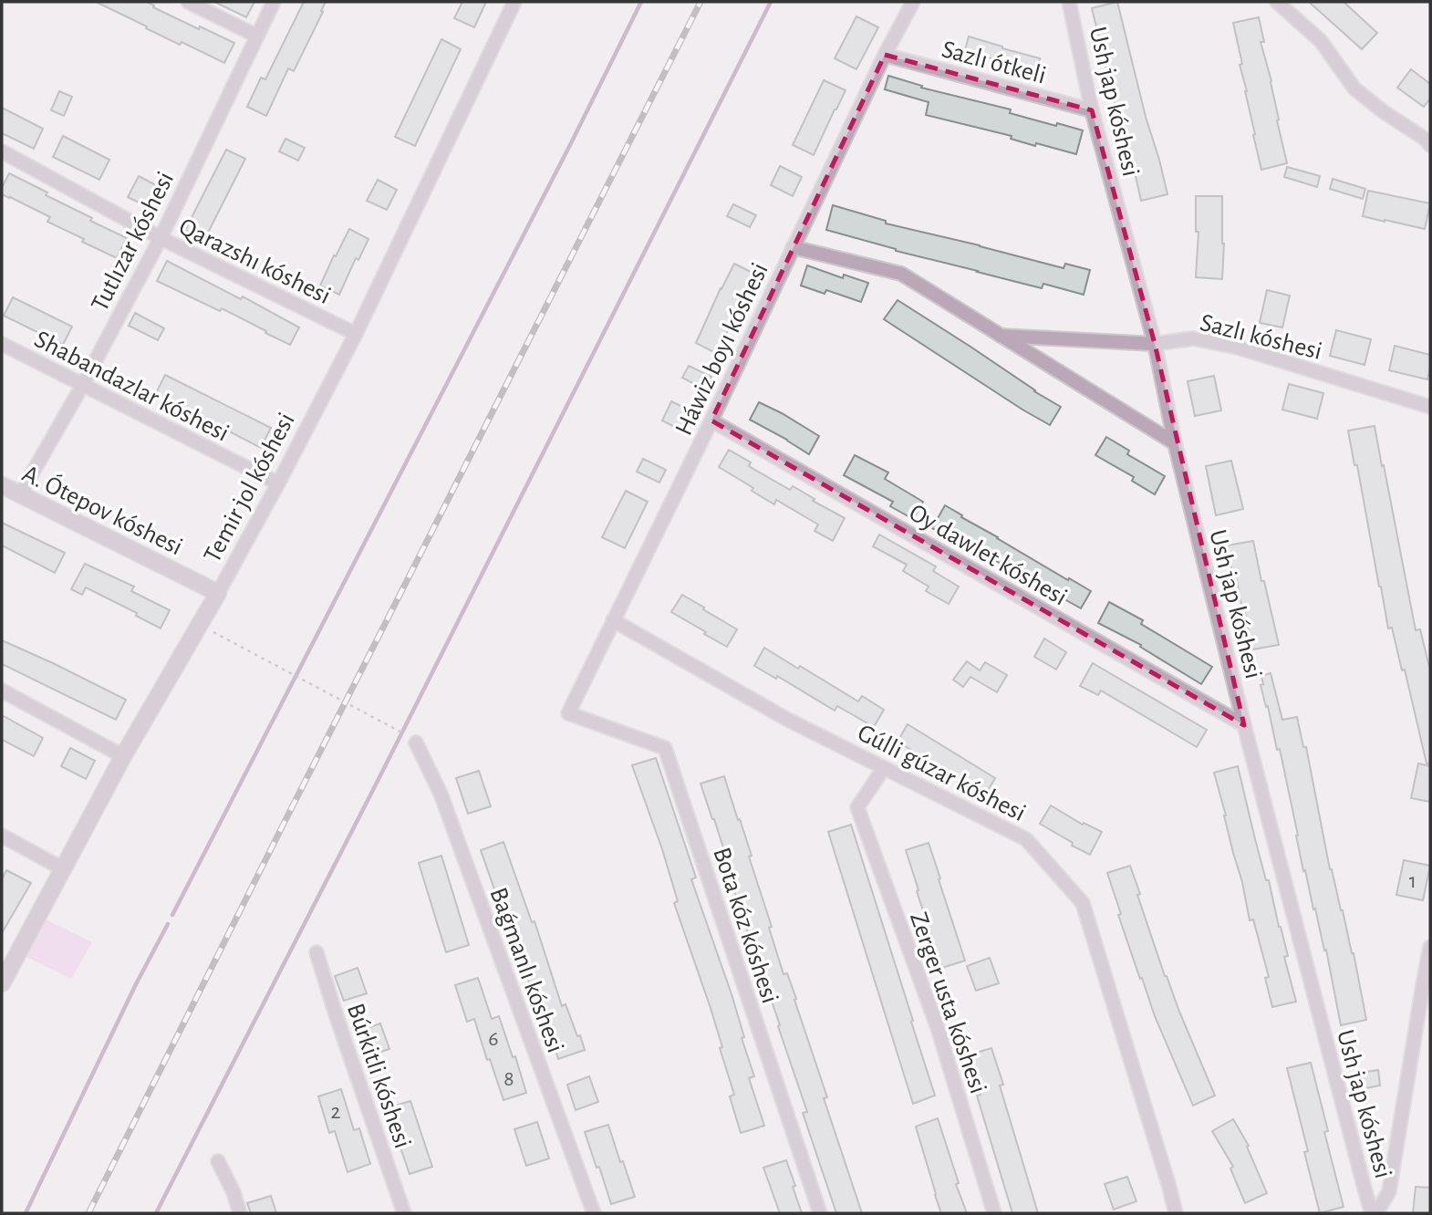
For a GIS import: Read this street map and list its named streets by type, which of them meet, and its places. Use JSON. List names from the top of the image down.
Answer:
{
  "streets": {
    "street": [
      "Sazlı ótkeli",
      "Ush jap kóshesi",
      "Tutlızar kóshesi",
      "Qarazshı kóshesi",
      "Sazlı kóshesi",
      "Háwiz boyı kóshesi",
      "Shabandazlar kóshesi",
      "Temir jol kóshesi",
      "A. Ótepov kóshesi",
      "Oy dawlet kóshesi",
      "Gúlli gúzar kóshesi",
      "Bota kóz kóshesi",
      "Baǵmanlı kóshesi",
      "Zerger usta kóshesi",
      "Búrkitli kóshesi"
    ]
  },
  "crossings": [
    ["Sazlı ótkeli", "Ush jap kóshesi"],
    ["Sazlı ótkeli", "Háwiz boyı kóshesi"],
    ["Ush jap kóshesi", "Sazlı kóshesi"],
    ["Ush jap kóshesi", "Oy dawlet kóshesi"],
    ["Tutlızar kóshesi", "Qarazshı kóshesi"],
    ["Tutlızar kóshesi", "Shabandazlar kóshesi"],
    ["Tutlızar kóshesi", "A. Ótepov kóshesi"],
    ["Qarazshı kóshesi", "Temir jol kóshesi"],
    ["Sazlı kóshesi", "Háwiz boyı kóshesi"],
    ["Háwiz boyı kóshesi", "Oy dawlet kóshesi"],
    ["Háwiz boyı kóshesi", "Gúlli gúzar kóshesi"],
    ["Háwiz boyı kóshesi", "Bota kóz kóshesi"],
    ["Shabandazlar kóshesi", "Temir jol kóshesi"],
    ["Temir jol kóshesi", "A. Ótepov kóshesi"],
    ["Gúlli gúzar kóshesi", "Zerger usta kóshesi"]
  ],
  "house_numbers": [
    "1",
    "6",
    "8",
    "2"
  ]
}
